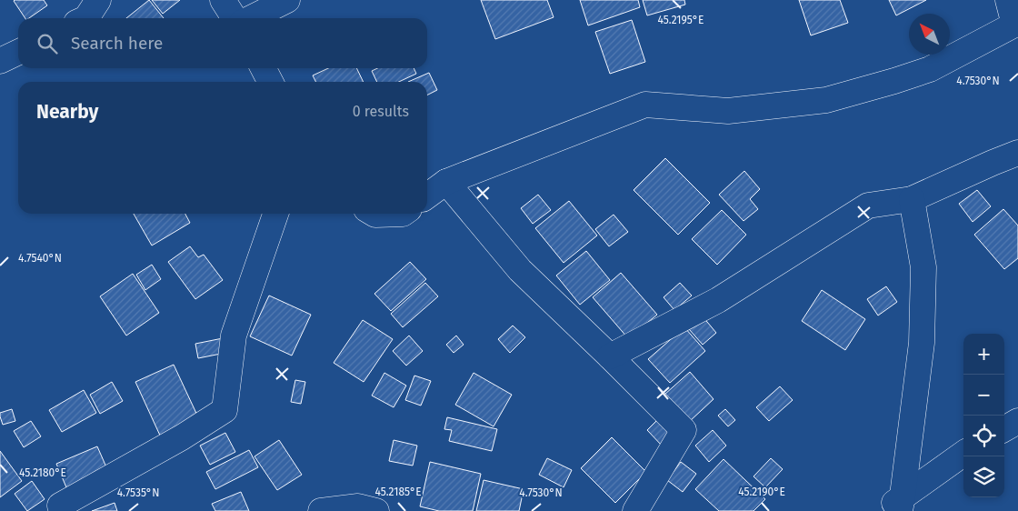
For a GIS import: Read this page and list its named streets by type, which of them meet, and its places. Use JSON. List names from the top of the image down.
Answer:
{
  "north": "top left",
  "page": {
    "search": "Search here",
    "heading": ["Nearby", "0 results"],
    "map_buttons": ["+", "−"]
  },
  "coordinates": [
    "45.2195°E",
    "4.7530°N",
    "4.7540°N",
    "45.2180°E",
    "45.2185°E",
    "45.2190°E",
    "4.7535°N"
  ]
}
